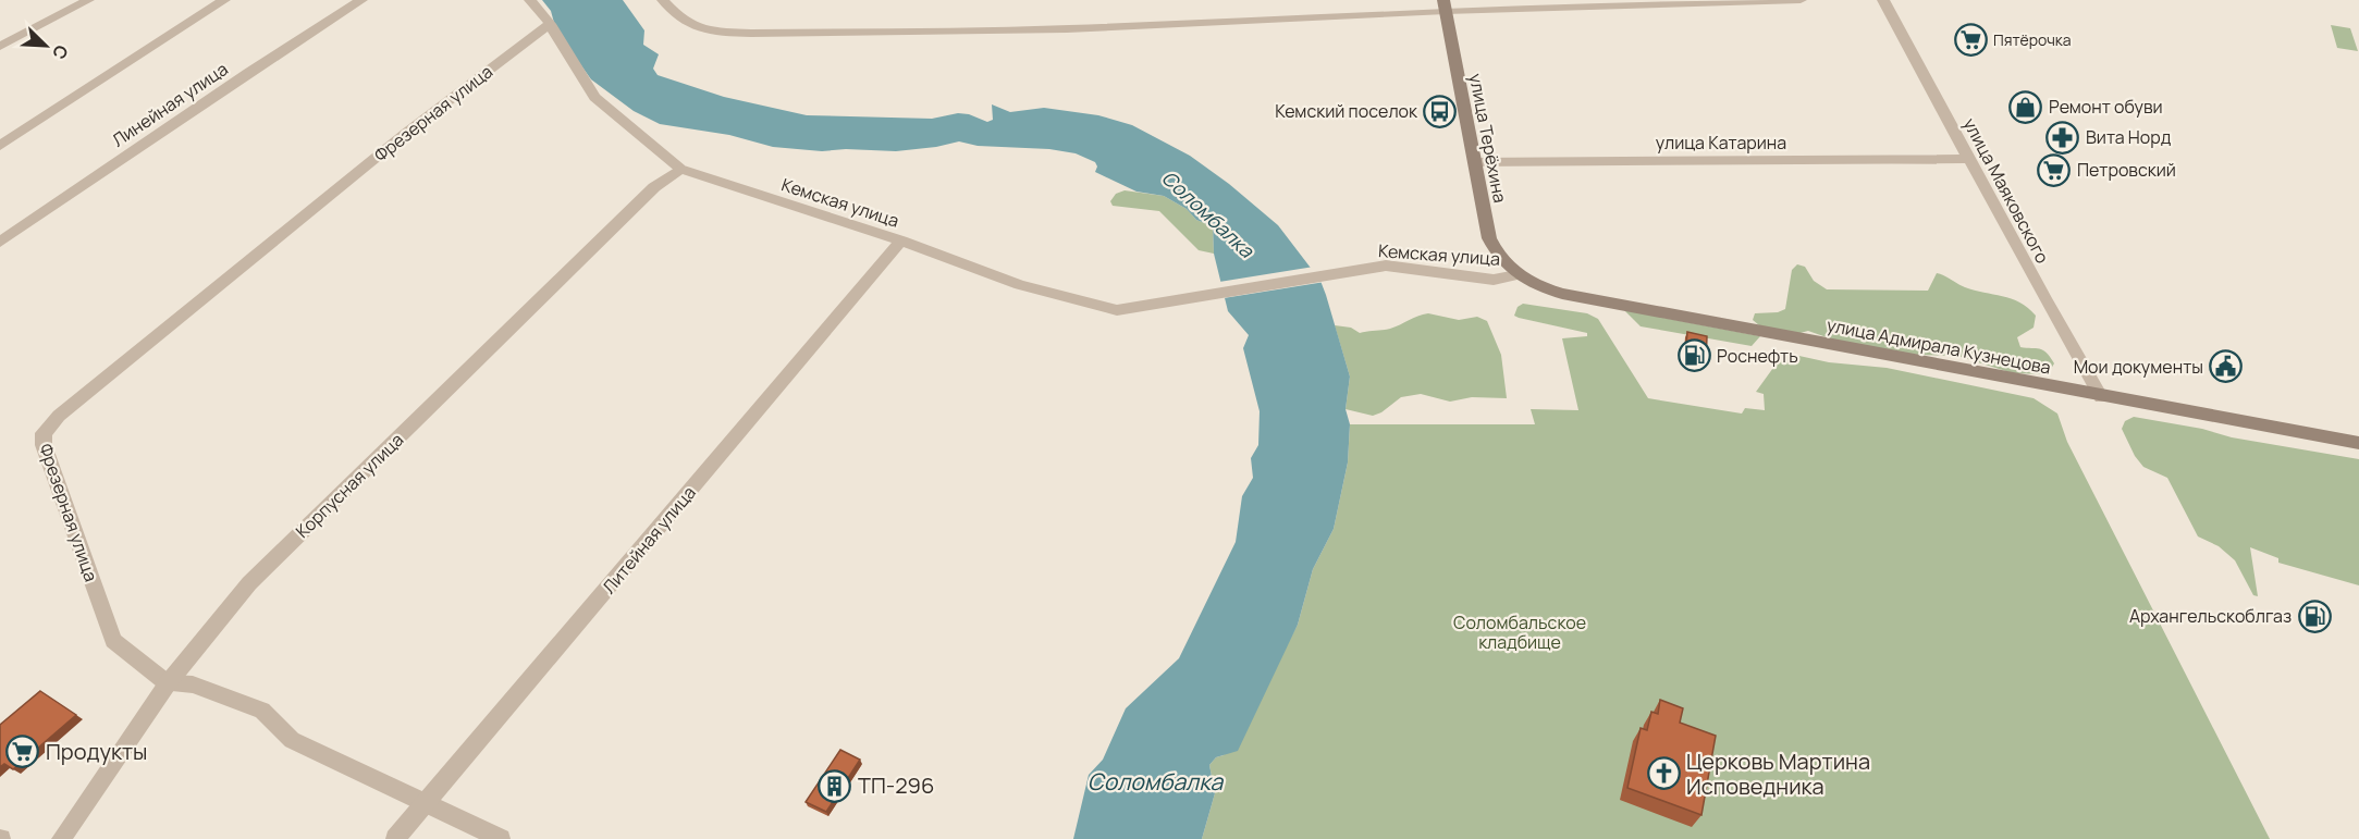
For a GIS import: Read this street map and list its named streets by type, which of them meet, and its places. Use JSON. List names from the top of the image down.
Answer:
{
  "streets": {
    "main road": ["улица Терёхина", "улица Адмирала Кузнецова"],
    "street": [
      "Линейная улица",
      "Фрезерная улица",
      "улица Катарина",
      "улица Маяковского",
      "Кемская улица",
      "Корпусная улица",
      "Литейная улица"
    ]
  },
  "crossings": [
    ["Фрезерная улица", "Кемская улица"],
    ["Фрезерная улица", "Корпусная улица"],
    ["улица Терёхина", "улица Катарина"],
    ["улица Терёхина", "Кемская улица"],
    ["улица Терёхина", "улица Адмирала Кузнецова"],
    ["улица Катарина", "улица Маяковского"],
    ["улица Маяковского", "улица Адмирала Кузнецова"],
    ["Кемская улица", "улица Адмирала Кузнецова"],
    ["Кемская улица", "Корпусная улица"],
    ["Кемская улица", "Литейная улица"]
  ],
  "water": ["Соломбалка"],
  "parks": ["Соломбальское кладбище"],
  "places": {
    "supermarket": ["Пятёрочка", "Петровский", "Продукты"],
    "shop": ["Ремонт обуви"],
    "bus stop": ["Кемский поселок"],
    "pharmacy": ["Вита Норд"],
    "fuel station": ["Роснефть", "Архангельскоблгаз"],
    "public building": ["Мои документы"],
    "church": ["Церковь Мартина Исповедника"],
    "building": ["ТП-296"]
  },
  "north": "bottom right"
}
